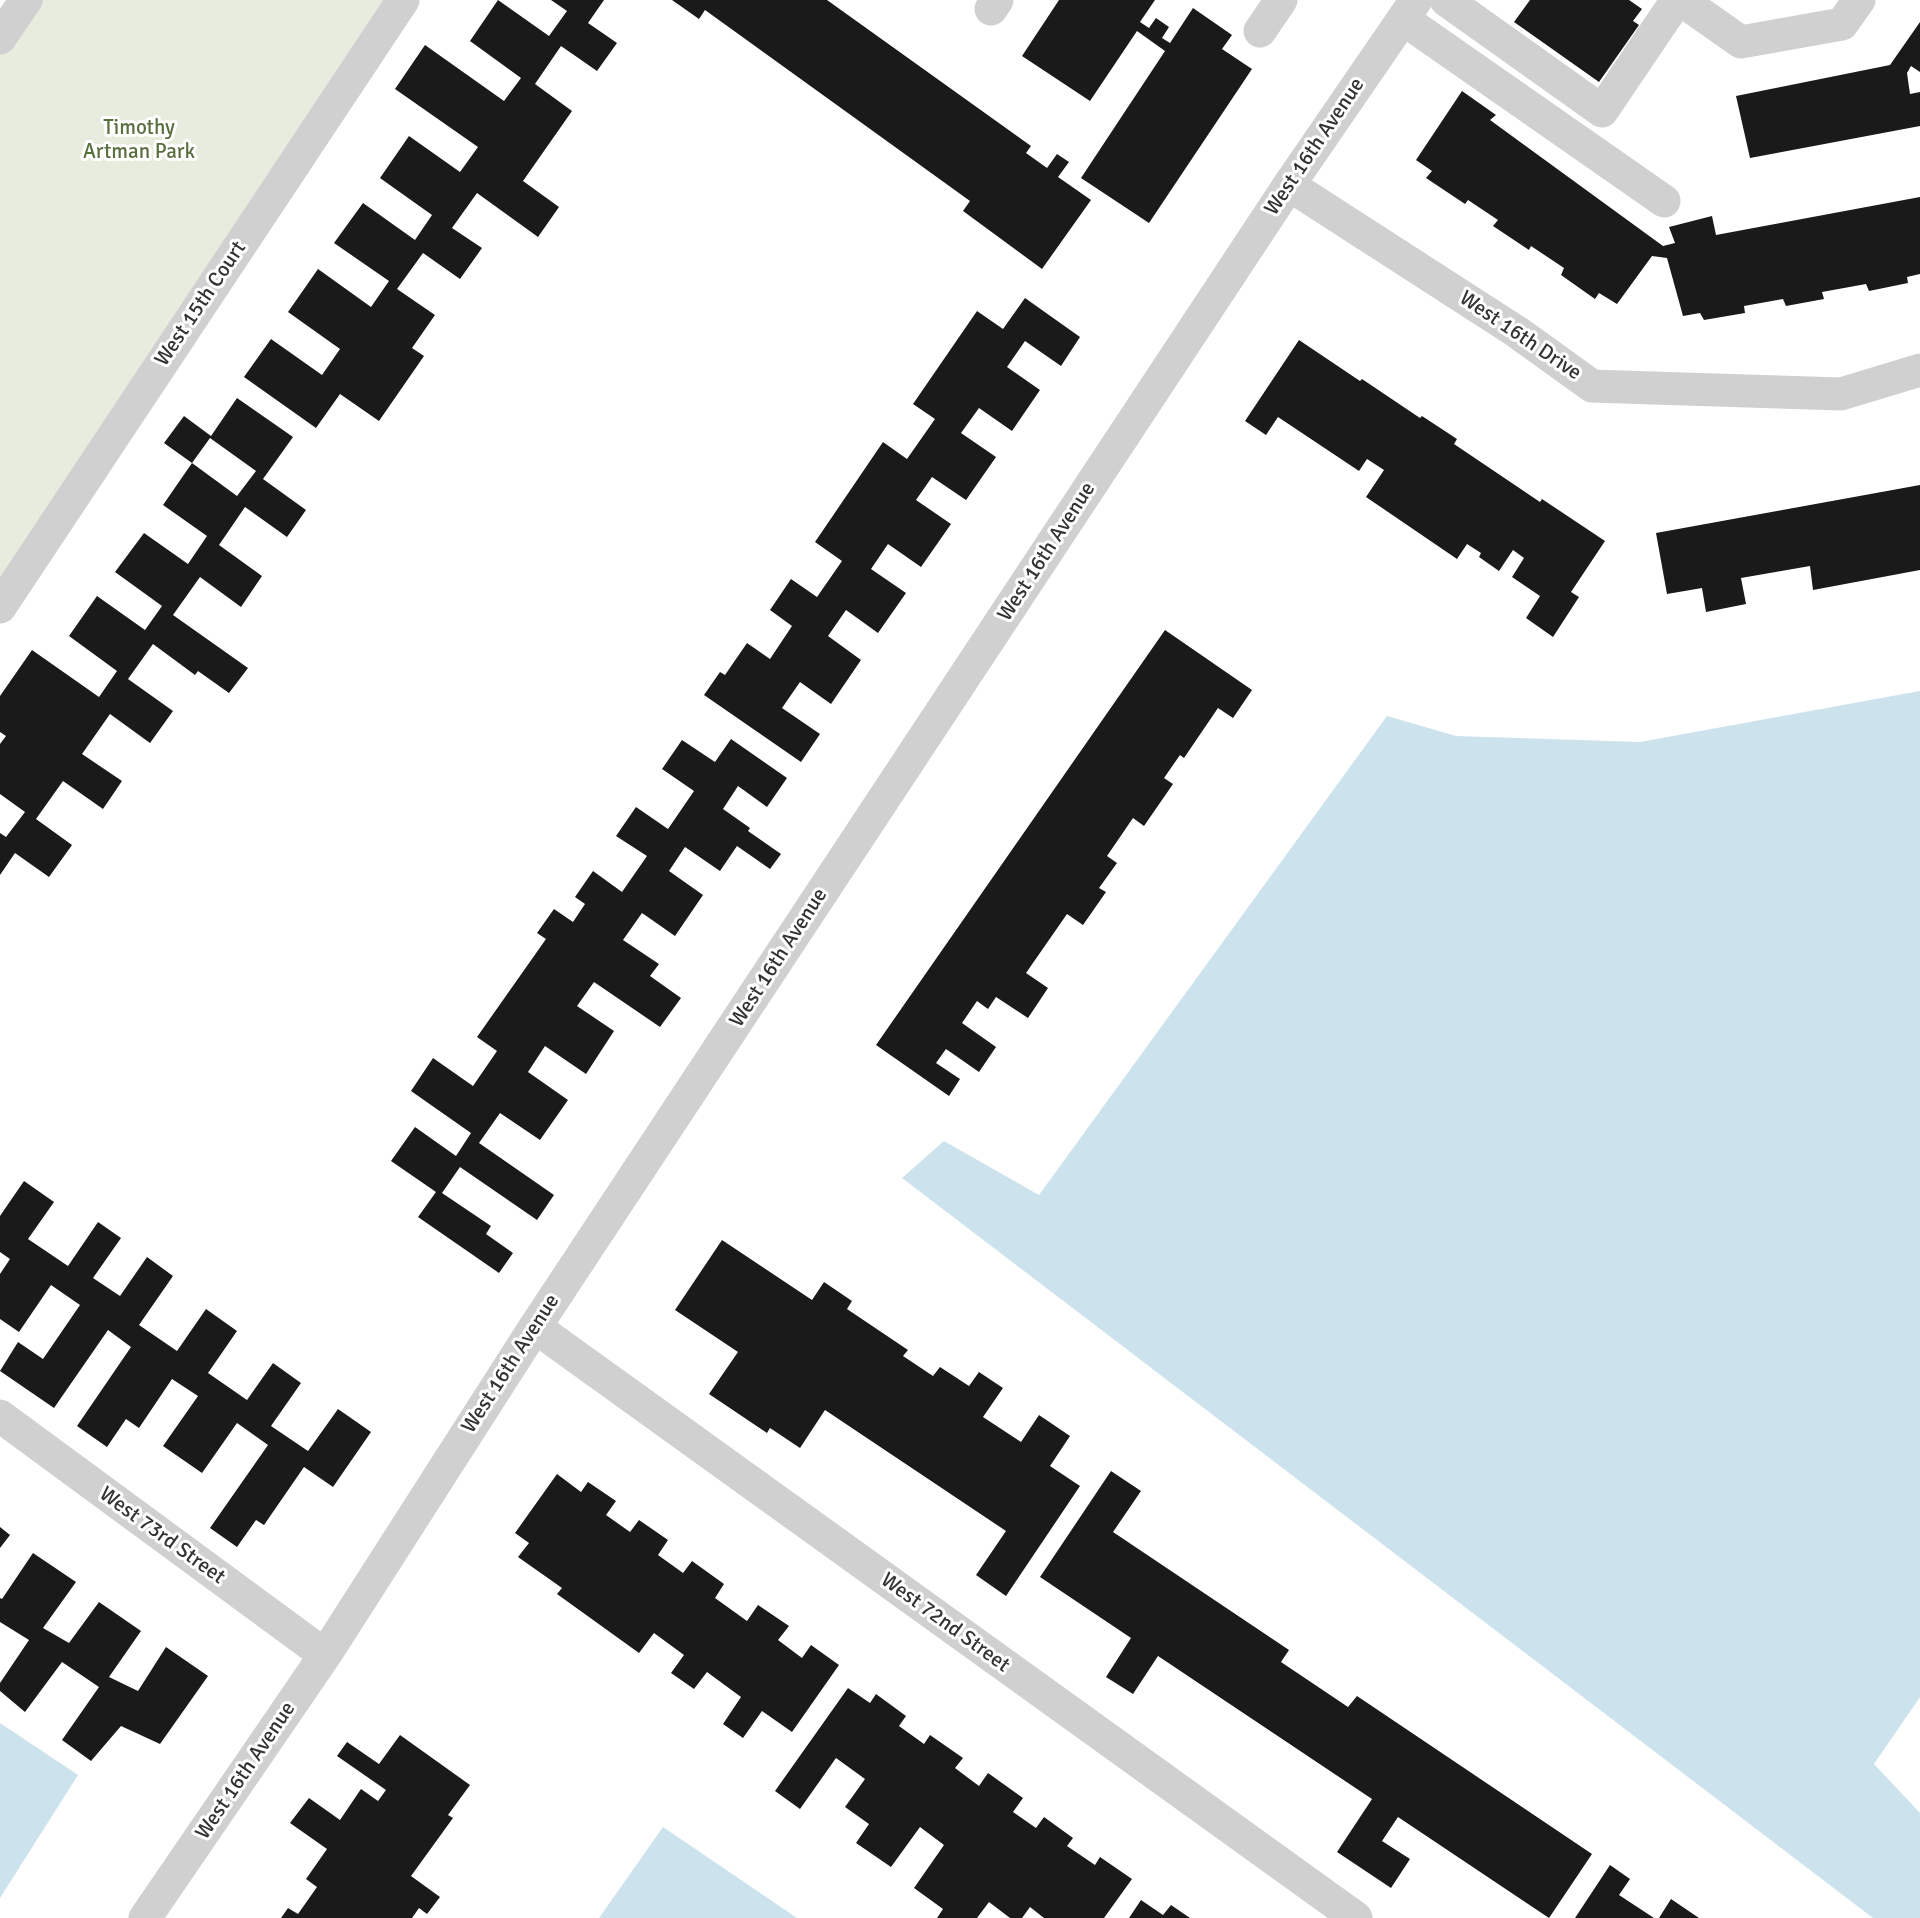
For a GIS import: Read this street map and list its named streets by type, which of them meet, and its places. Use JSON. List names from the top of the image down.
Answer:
{
  "streets": {
    "street": [
      "West 16th Avenue",
      "West 15th Court",
      "West 16th Drive",
      "West 73rd Street",
      "West 72nd Street"
    ]
  },
  "crossings": [
    ["West 16th Avenue", "West 16th Drive"],
    ["West 16th Avenue", "West 73rd Street"],
    ["West 16th Avenue", "West 72nd Street"]
  ],
  "parks": ["Timothy Artman Park"]
}
